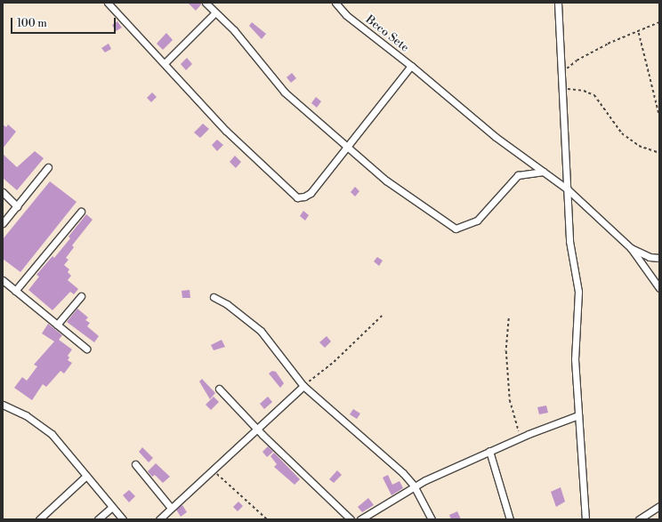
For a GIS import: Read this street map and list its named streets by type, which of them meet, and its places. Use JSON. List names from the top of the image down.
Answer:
{
  "streets": {
    "street": ["Beco Sete"]
  },
  "scale_bar": "100 m"
}
